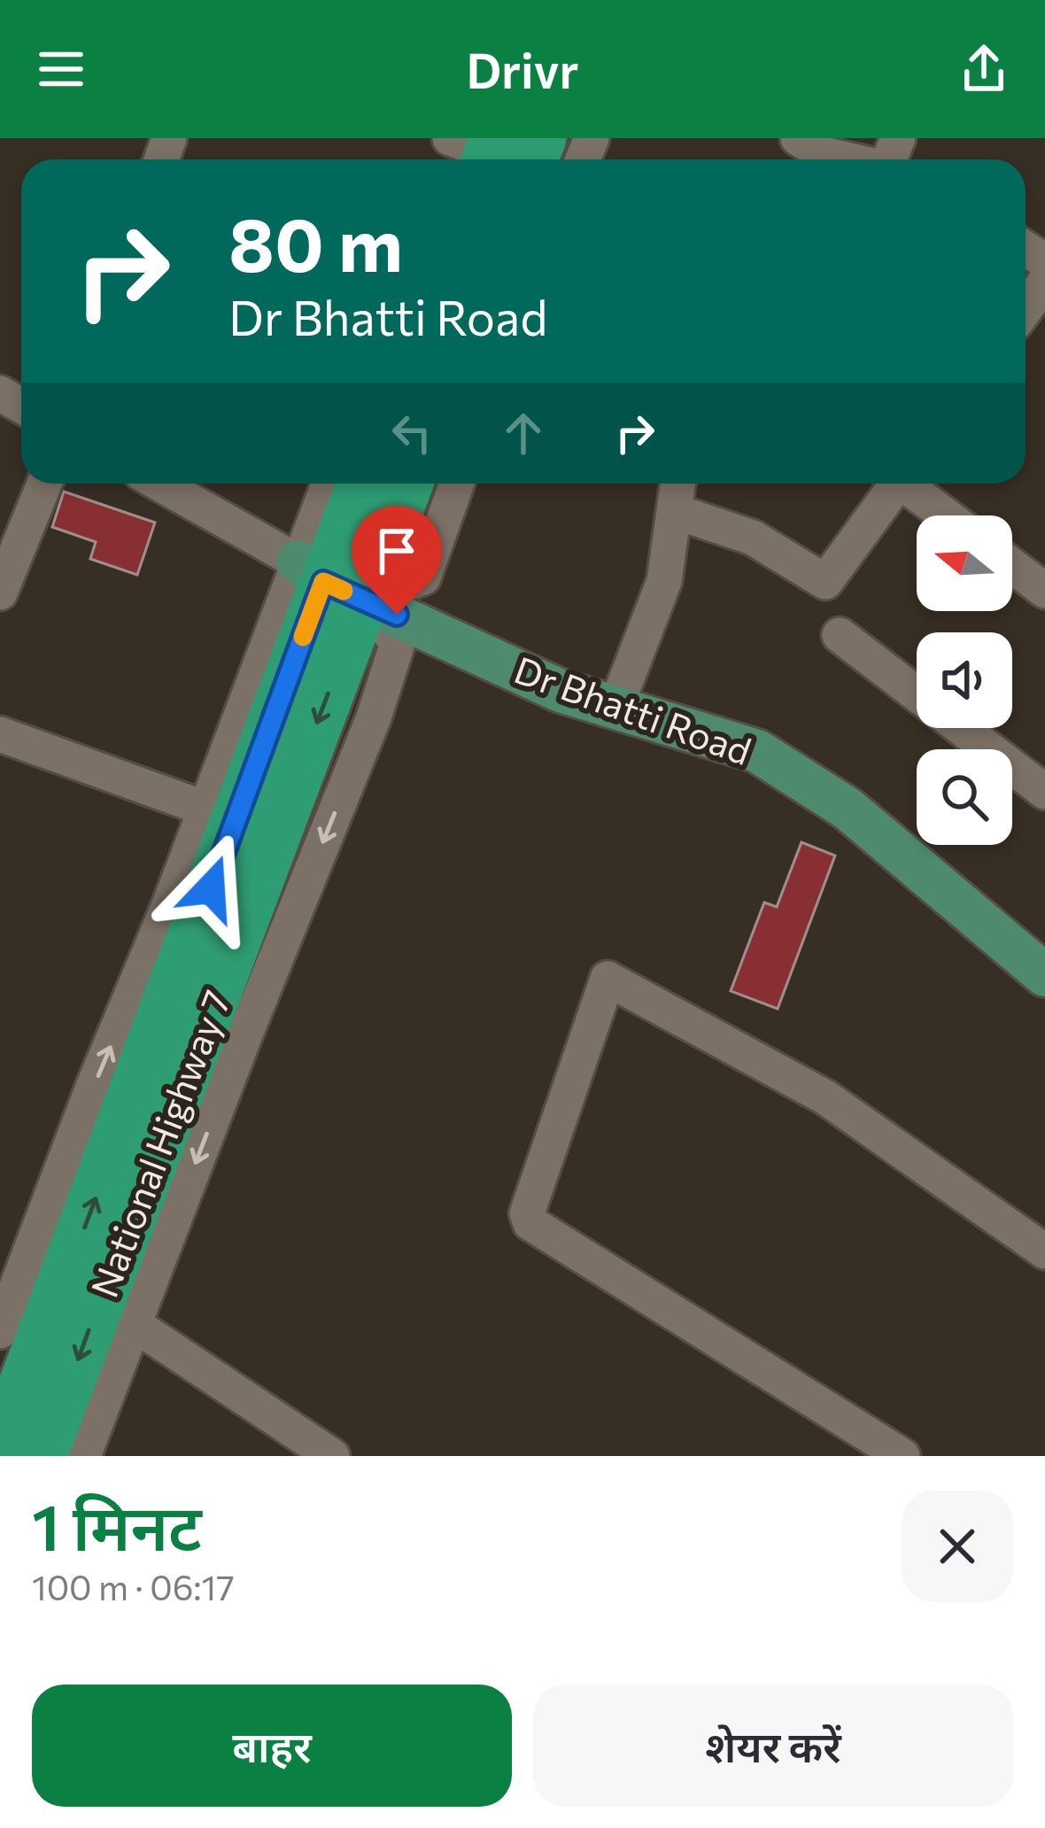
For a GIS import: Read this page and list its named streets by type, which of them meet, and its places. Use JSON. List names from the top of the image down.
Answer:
{
  "streets": {
    "highway": ["National Highway 7"],
    "main road": ["Dr Bhatti Road"]
  },
  "crossings": [
    ["Dr Bhatti Road", "National Highway 7"]
  ],
  "north": "left",
  "page": {
    "header": "Drivr",
    "turn": ["80 m", "Dr Bhatti Road"],
    "heading": ["1 मिनट", "100 m · 06:17"],
    "buttons": ["बाहर", "शेयर करें"]
  }
}
